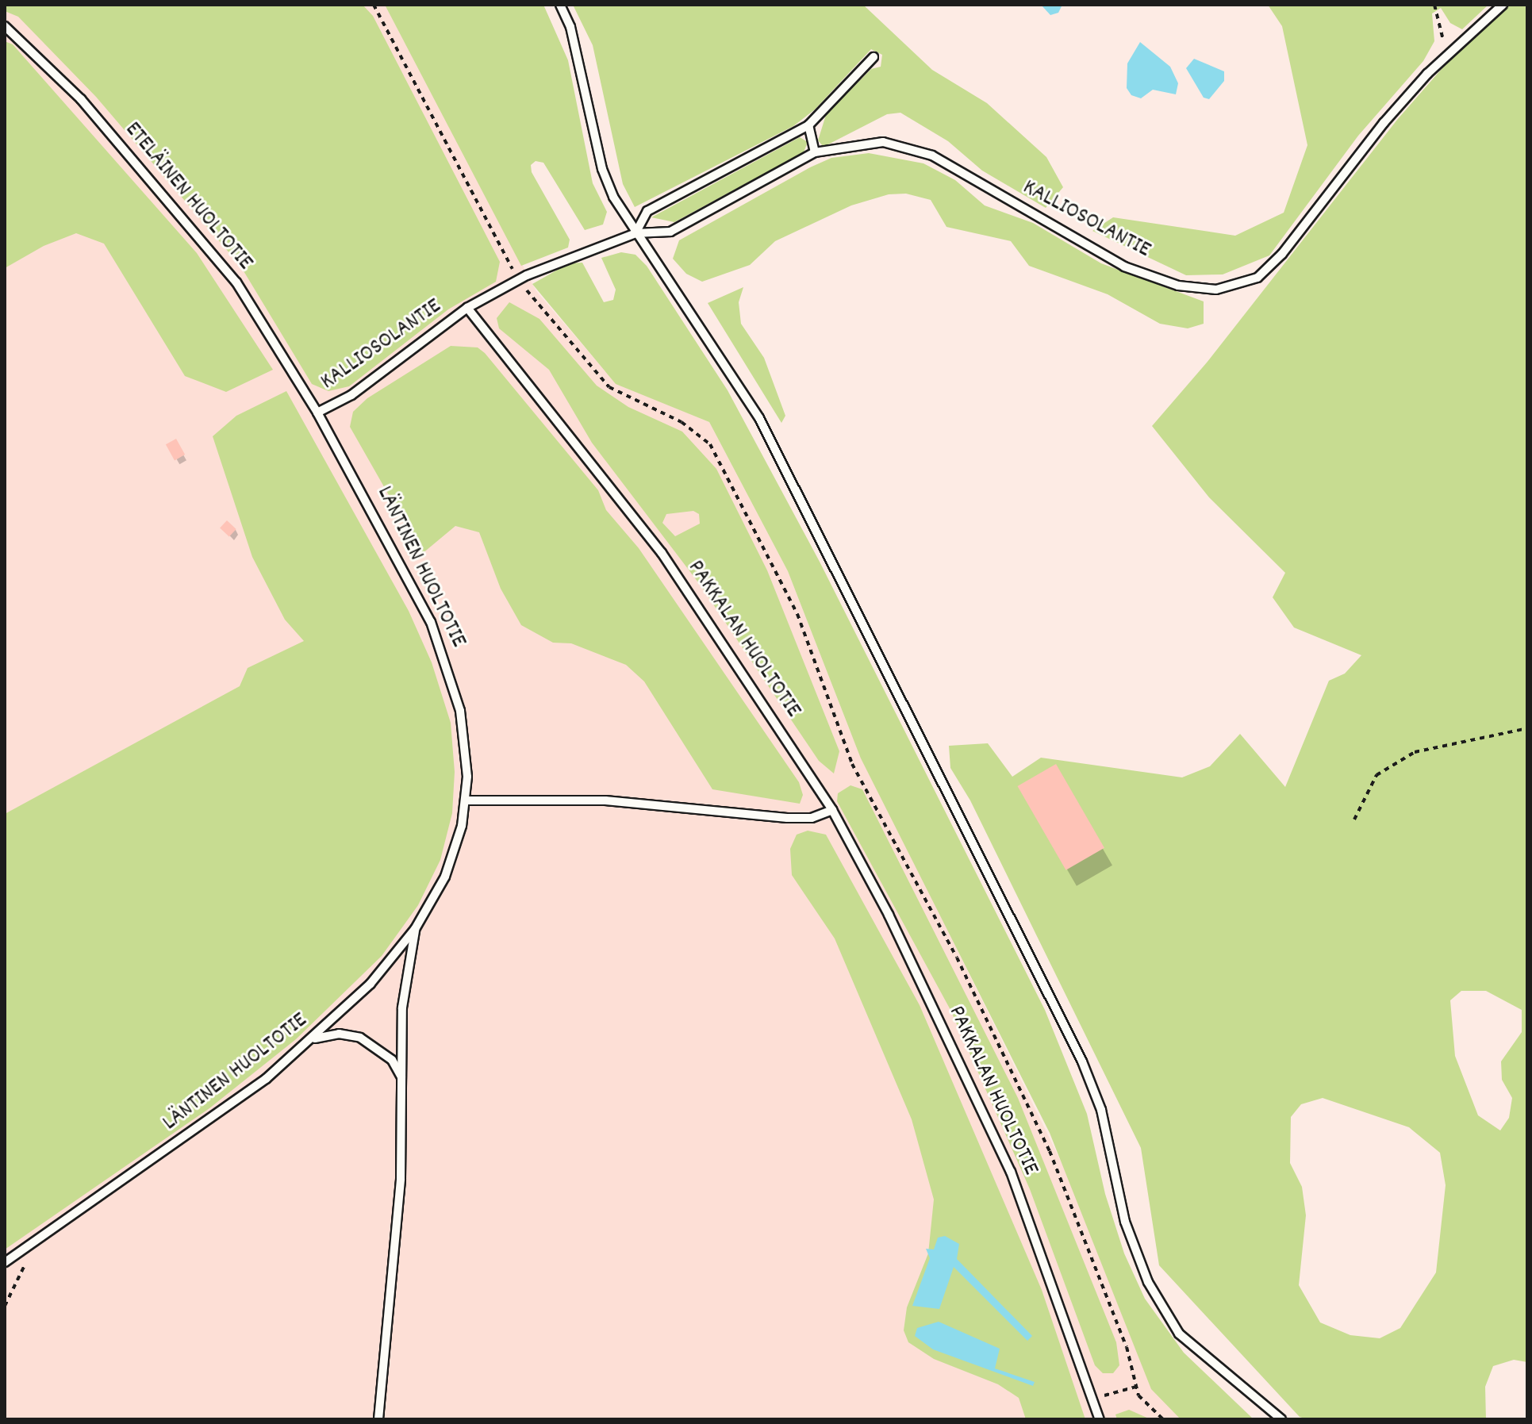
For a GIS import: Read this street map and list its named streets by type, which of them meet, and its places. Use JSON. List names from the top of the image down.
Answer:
{
  "streets": {
    "lane": [
      "ETELÄINEN HUOLTOTIE",
      "KALLIOSOLANTIE",
      "LÄNTINEN HUOLTOTIE",
      "PAKKALAN HUOLTOTIE"
    ]
  },
  "crossings": [
    ["ETELÄINEN HUOLTOTIE", "KALLIOSOLANTIE"],
    ["ETELÄINEN HUOLTOTIE", "LÄNTINEN HUOLTOTIE"],
    ["KALLIOSOLANTIE", "LÄNTINEN HUOLTOTIE"],
    ["KALLIOSOLANTIE", "PAKKALAN HUOLTOTIE"]
  ]
}
